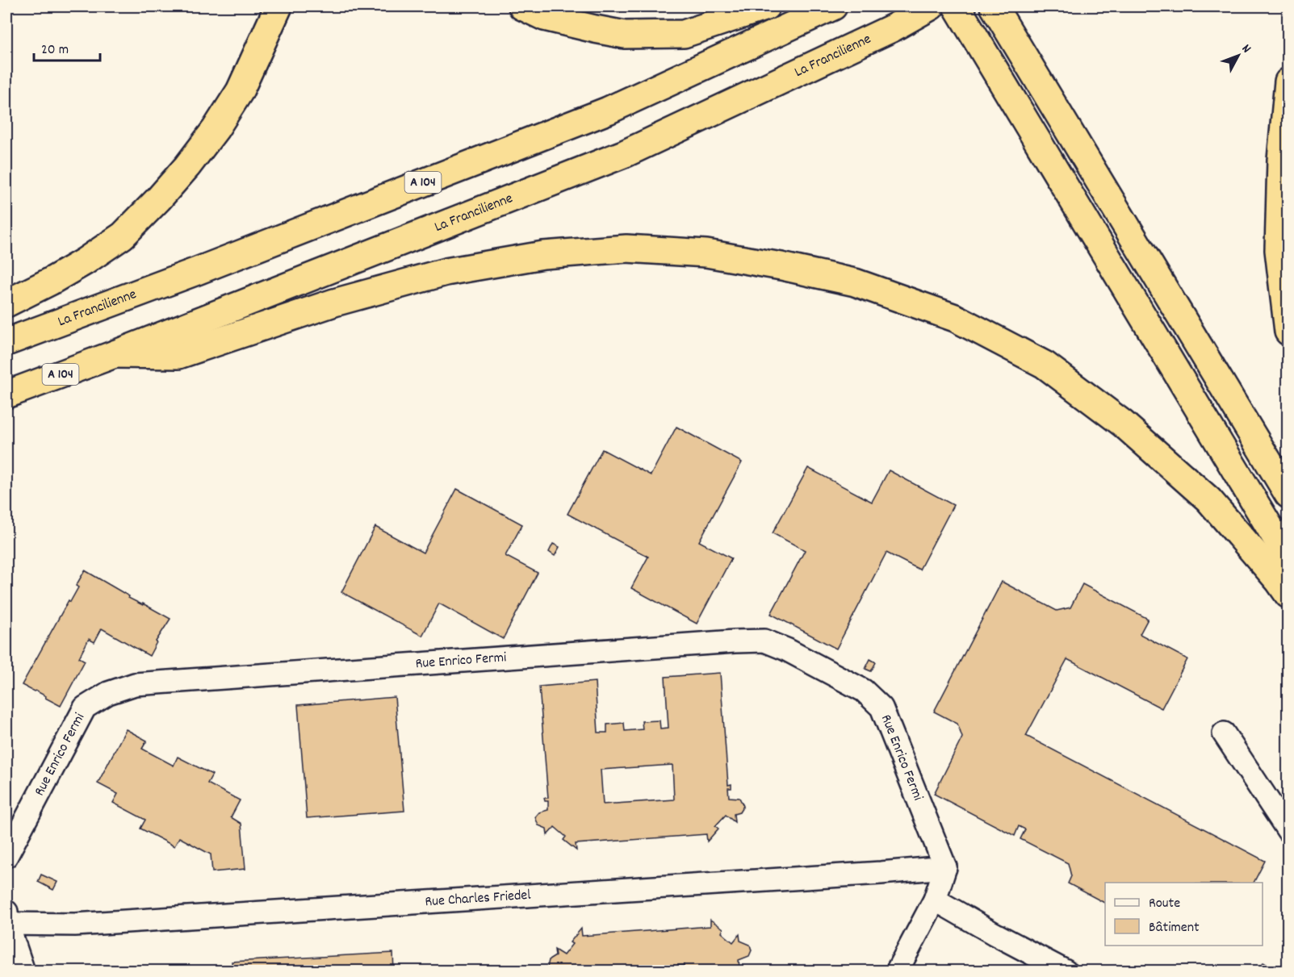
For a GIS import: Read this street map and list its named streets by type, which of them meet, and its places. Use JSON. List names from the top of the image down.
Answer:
{
  "streets": {
    "highway": ["La Francilienne", "A 104"],
    "street": ["Rue Enrico Fermi", "Rue Charles Friedel"]
  },
  "crossings": [
    ["Rue Enrico Fermi", "Rue Charles Friedel"]
  ],
  "legend": ["Route", "Bâtiment"],
  "scale_bar": "20 m",
  "north": "top right"
}
